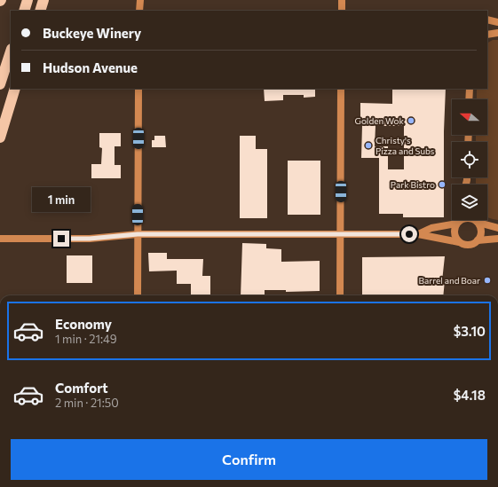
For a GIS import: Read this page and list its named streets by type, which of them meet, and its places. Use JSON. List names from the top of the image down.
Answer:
{
  "places": [
    "Golden Wok",
    "Christy's Pizza and Subs",
    "Park Bistro",
    "Barrel and Boar"
  ],
  "north": "left",
  "page": {
    "banner": ["Buckeye Winery", "Hudson Avenue"],
    "bubble": "1 min",
    "list": [
      {
        "name": "Economy",
        "note": "1 min · 21:49",
        "value": "$3.10"
      },
      {
        "name": "Comfort",
        "note": "2 min · 21:50",
        "value": "$4.18"
      }
    ],
    "buttons": "Confirm"
  }
}
